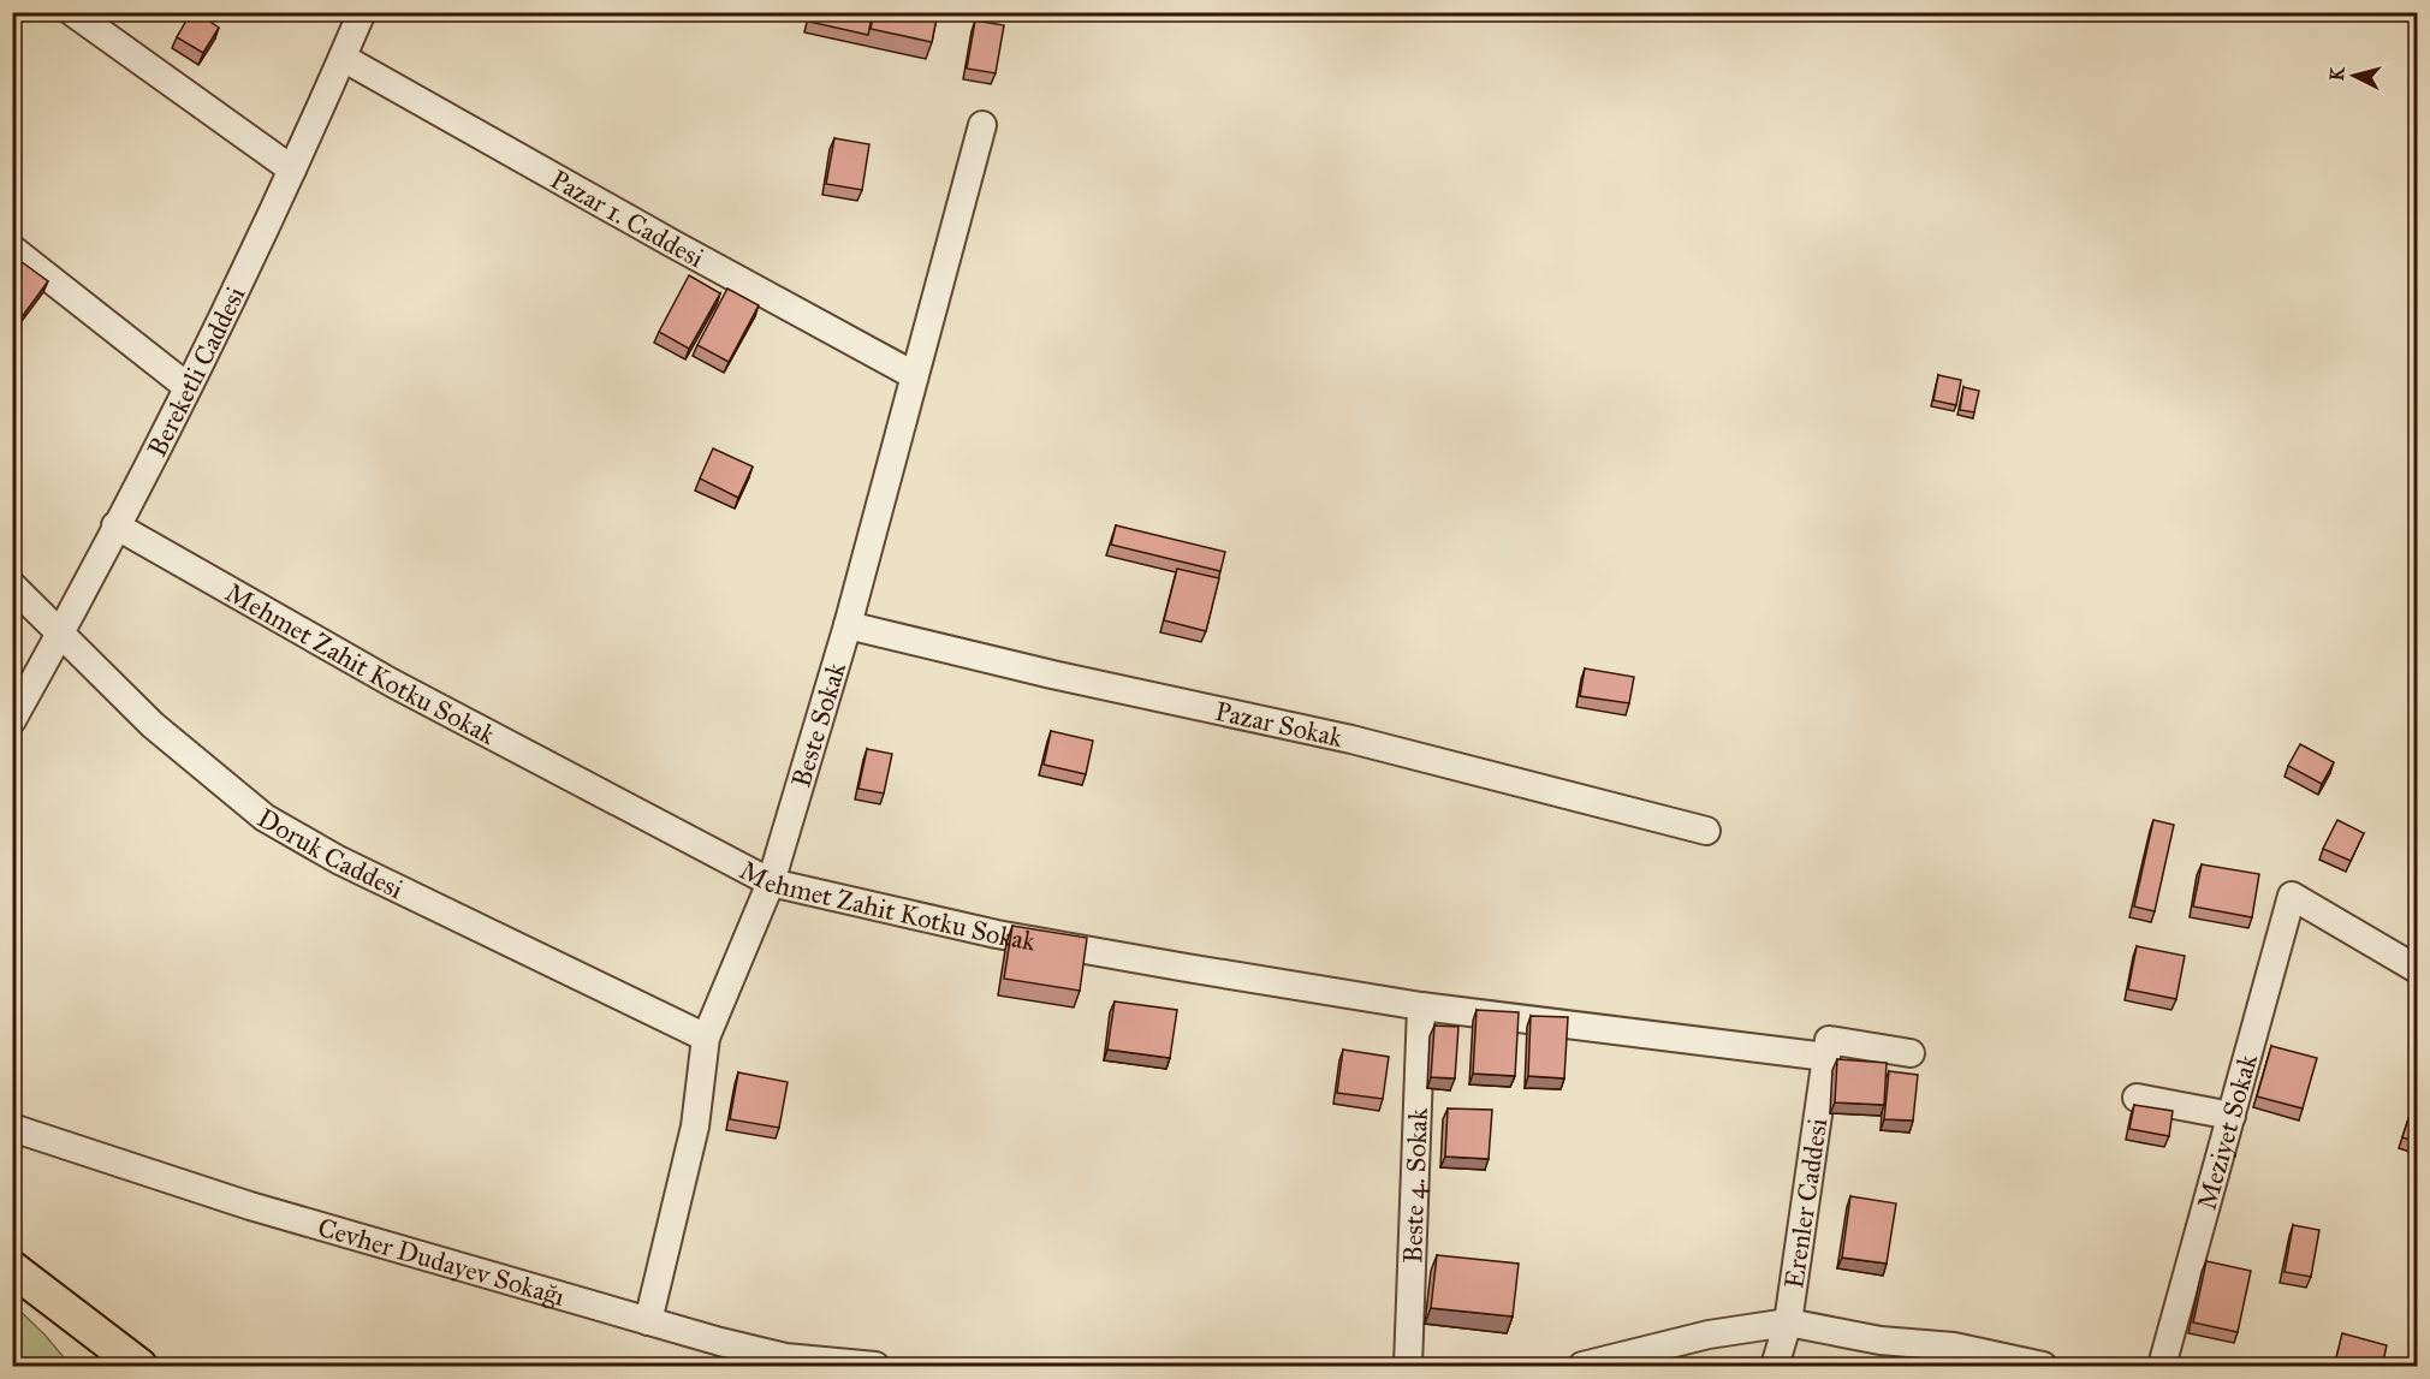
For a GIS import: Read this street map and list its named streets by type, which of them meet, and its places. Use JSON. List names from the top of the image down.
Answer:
{
  "streets": {
    "street": [
      "Pazar 1. Caddesi",
      "Bereketli Caddesi",
      "Mehmet Zahit Kotku Sokak",
      "Pazar Sokak",
      "Beste Sokak",
      "Doruk Caddesi",
      "Meziyet Sokak",
      "Beste 4. Sokak",
      "Erenler Caddesi",
      "Cevher Dudayev Sokağı"
    ]
  },
  "crossings": [
    ["Pazar 1. Caddesi", "Bereketli Caddesi"],
    ["Pazar 1. Caddesi", "Beste Sokak"],
    ["Bereketli Caddesi", "Mehmet Zahit Kotku Sokak"],
    ["Bereketli Caddesi", "Doruk Caddesi"],
    ["Mehmet Zahit Kotku Sokak", "Beste Sokak"],
    ["Mehmet Zahit Kotku Sokak", "Beste 4. Sokak"],
    ["Mehmet Zahit Kotku Sokak", "Erenler Caddesi"],
    ["Pazar Sokak", "Beste Sokak"],
    ["Beste Sokak", "Doruk Caddesi"],
    ["Beste Sokak", "Cevher Dudayev Sokağı"]
  ],
  "north": "left"
}
